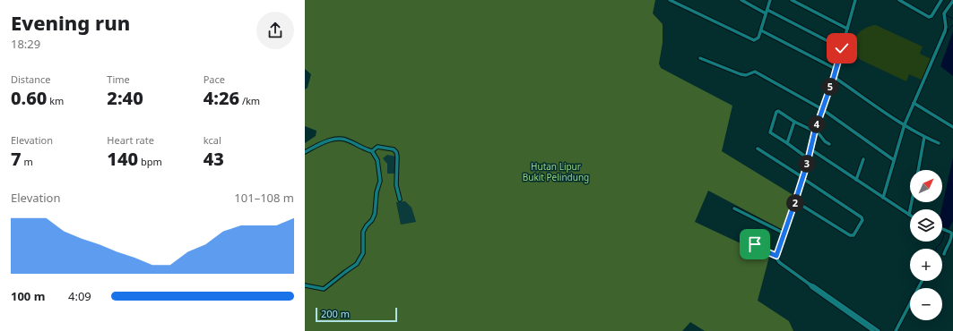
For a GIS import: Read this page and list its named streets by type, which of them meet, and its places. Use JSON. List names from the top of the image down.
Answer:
{
  "parks": ["Hutan Lipur Bukit Pelindung"],
  "scale_bar": "200 m",
  "north": "top right",
  "page": {
    "heading": ["Evening run", "18:29"],
    "stats": [
      ["Distance", "0.60 km"],
      ["Time", "2:40"],
      ["Pace", "4:26 /km"],
      ["Elevation", "7 m"],
      ["Heart rate", "140 bpm"],
      ["kcal", "43"]
    ],
    "pins": [
      "5",
      "4",
      "3",
      "2"
    ],
    "map_buttons": ["+", "−"],
    "chart": ["Elevation", "101–108 m"],
    "list": [
      {
        "name": "100 m",
        "note": "4:09"
      }
    ],
    "scale": "200 m"
  }
}
